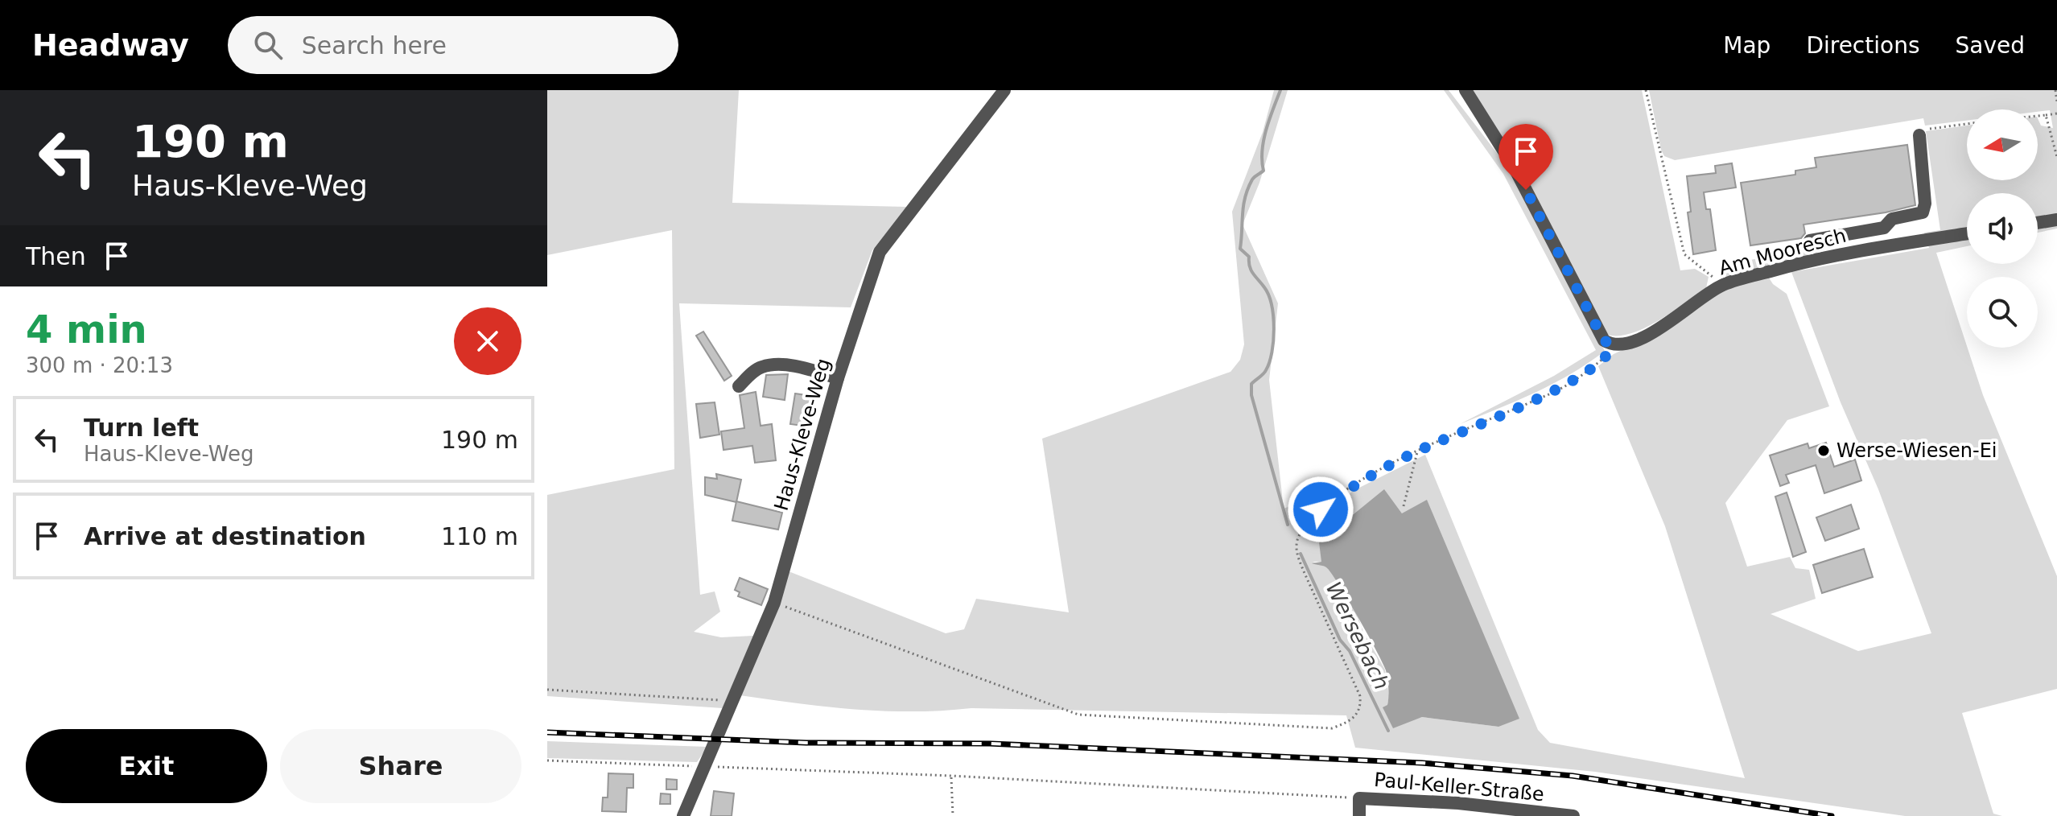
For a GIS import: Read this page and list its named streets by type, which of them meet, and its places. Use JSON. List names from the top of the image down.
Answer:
{
  "streets": {
    "street": ["Am Mooresch", "Haus-Kleve-Weg", "Paul-Keller-Straße"]
  },
  "water": ["Wersebach"],
  "places": ["Werse-Wiesen-Ei"],
  "north": "left",
  "page": {
    "header": "Headway",
    "search": "Search here",
    "nav": ["Map", "Directions", "Saved"],
    "turn": ["190 m", "Haus-Kleve-Weg"],
    "then": "Then",
    "heading": ["4 min", "300 m · 20:13"],
    "list": [
      {
        "name": "Turn left",
        "note": "Haus-Kleve-Weg",
        "value": "190 m"
      },
      {
        "name": "Arrive at destination",
        "value": "110 m"
      }
    ],
    "buttons": ["Exit", "Share"]
  }
}
